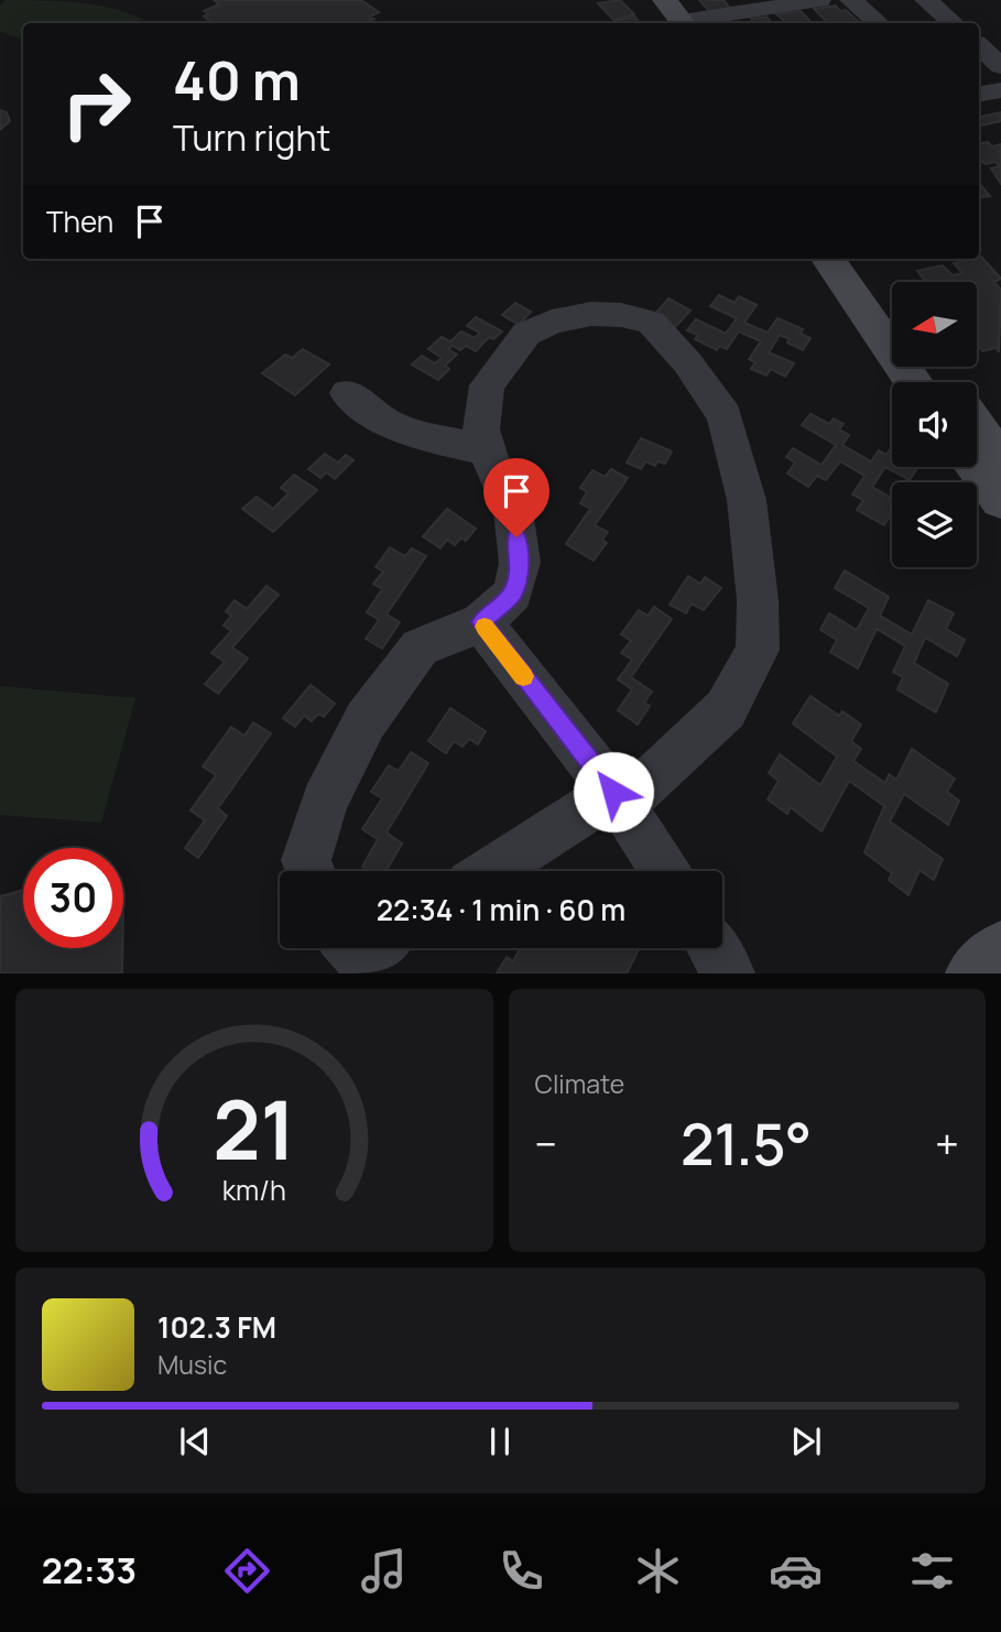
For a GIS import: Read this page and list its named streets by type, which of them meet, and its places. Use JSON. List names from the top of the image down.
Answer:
{
  "north": "left",
  "page": {
    "turn": ["40 m", "Turn right"],
    "then": "Then",
    "limit": "30",
    "trip": "22:34 · 1 min · 60 m",
    "tile": "Climate",
    "heat": ["−", "21.5°", "+"],
    "song": ["102.3 FM", "Music"],
    "tabs": "22:33",
    "gauge": ["21", "km/h"]
  }
}
